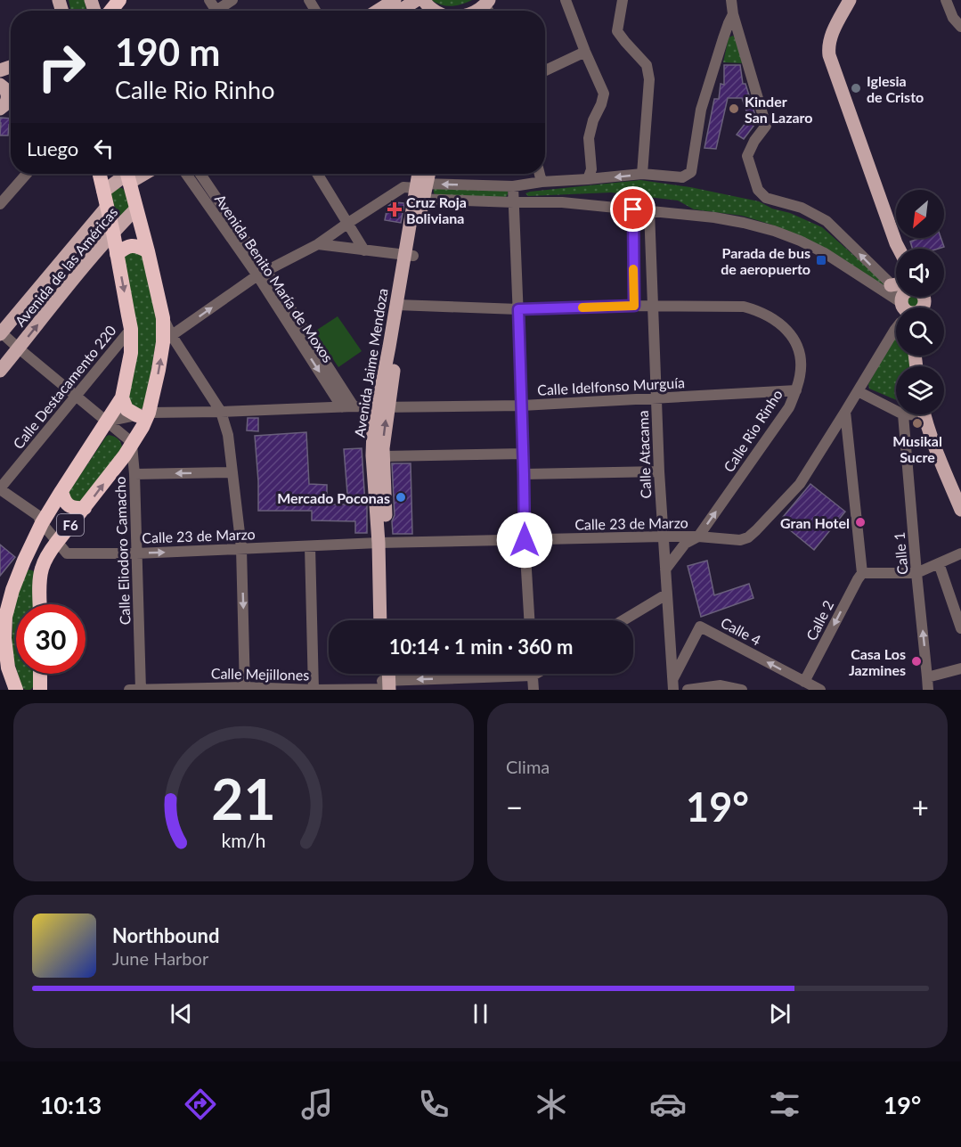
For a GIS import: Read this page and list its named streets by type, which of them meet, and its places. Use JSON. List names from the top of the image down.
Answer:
{
  "streets": {
    "highway": ["F6"],
    "main road": ["Avenida de las Américas", "Avenida Jaime Mendoza"],
    "street": [
      "Avenida Benito María de Moxos",
      "Calle Idelfonso Murguía",
      "Calle Destacamento 220",
      "Calle Rio Rinho",
      "Calle Atacama",
      "Calle 23 de Marzo",
      "Calle Eliodoro Camacho",
      "Calle 1",
      "Calle 2",
      "Calle 4",
      "Calle Mejillones"
    ]
  },
  "crossings": [
    ["Avenida de las Américas", "F6"],
    ["Avenida Benito María de Moxos", "Calle Idelfonso Murguía"],
    ["Avenida Jaime Mendoza", "Calle Idelfonso Murguía"],
    ["Avenida Jaime Mendoza", "Calle Rio Rinho"],
    ["Avenida Jaime Mendoza", "Calle 23 de Marzo"],
    ["Calle Idelfonso Murguía", "Calle Rio Rinho"],
    ["Calle Idelfonso Murguía", "Calle Atacama"],
    ["Calle Idelfonso Murguía", "F6"],
    ["Calle Destacamento 220", "F6"],
    ["Calle Rio Rinho", "Calle Atacama"],
    ["Calle Rio Rinho", "Calle 23 de Marzo"],
    ["Calle Atacama", "Calle 23 de Marzo"],
    ["Calle 23 de Marzo", "F6"],
    ["Calle 23 de Marzo", "Calle Eliodoro Camacho"],
    ["F6", "Calle Eliodoro Camacho"],
    ["Calle Eliodoro Camacho", "Calle Mejillones"],
    ["Calle 2", "Calle 4"]
  ],
  "one_way": ["Calle 2"],
  "places": {
    "other": [
      "Iglesia de Cristo",
      "Kinder San Lazaro",
      "Musikal Sucre",
      "Mercado Poconas",
      "Gran Hotel",
      "Casa Los Jazmines"
    ],
    "health": ["Cruz Roja Boliviana"],
    "transit": ["Parada de bus de aeropuerto"]
  },
  "north": "bottom left",
  "page": {
    "turn": ["190 m", "Calle Rio Rinho"],
    "then": "Luego",
    "limit": "30",
    "trip": "10:14 · 1 min · 360 m",
    "tile": "Clima",
    "heat": ["−", "19°", "+"],
    "song": ["Northbound", "June Harbor"],
    "tabs": ["10:13", "19°"],
    "gauge": ["21", "km/h"]
  }
}
